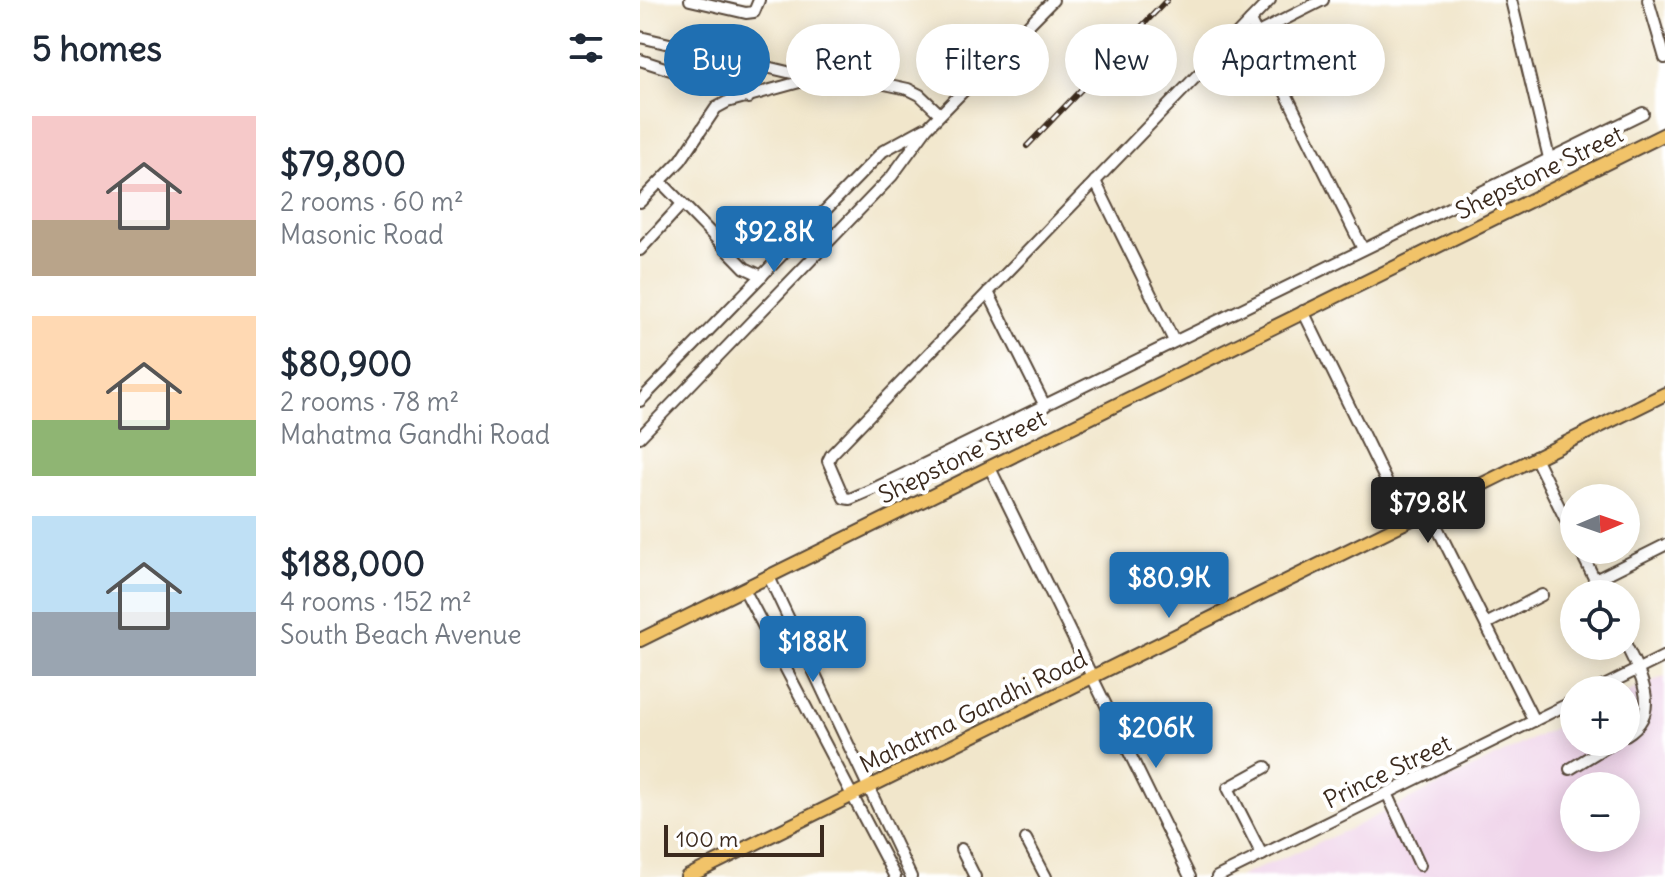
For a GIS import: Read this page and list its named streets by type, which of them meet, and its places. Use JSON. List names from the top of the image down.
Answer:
{
  "streets": {
    "main road": ["Shepstone Street", "Mahatma Gandhi Road"],
    "street": ["Prince Street"]
  },
  "scale_bar": "100 m",
  "north": "right",
  "page": {
    "heading": "5 homes",
    "chip": [
      "Buy",
      "Rent",
      "Filters",
      "New",
      "Apartment"
    ],
    "list": [
      {
        "name": "$79,800",
        "note": "2 rooms · 60 m² · Masonic Road"
      },
      {
        "name": "$80,900",
        "note": "2 rooms · 78 m² · Mahatma Gandhi Road"
      },
      {
        "name": "$188,000",
        "note": "4 rooms · 152 m² · South Beach Avenue"
      }
    ],
    "price": [
      "$92.8K",
      "$79.8K",
      "$80.9K",
      "$188K",
      "$206K"
    ],
    "map_buttons": ["+", "−"],
    "scale": "100 m"
  }
}
